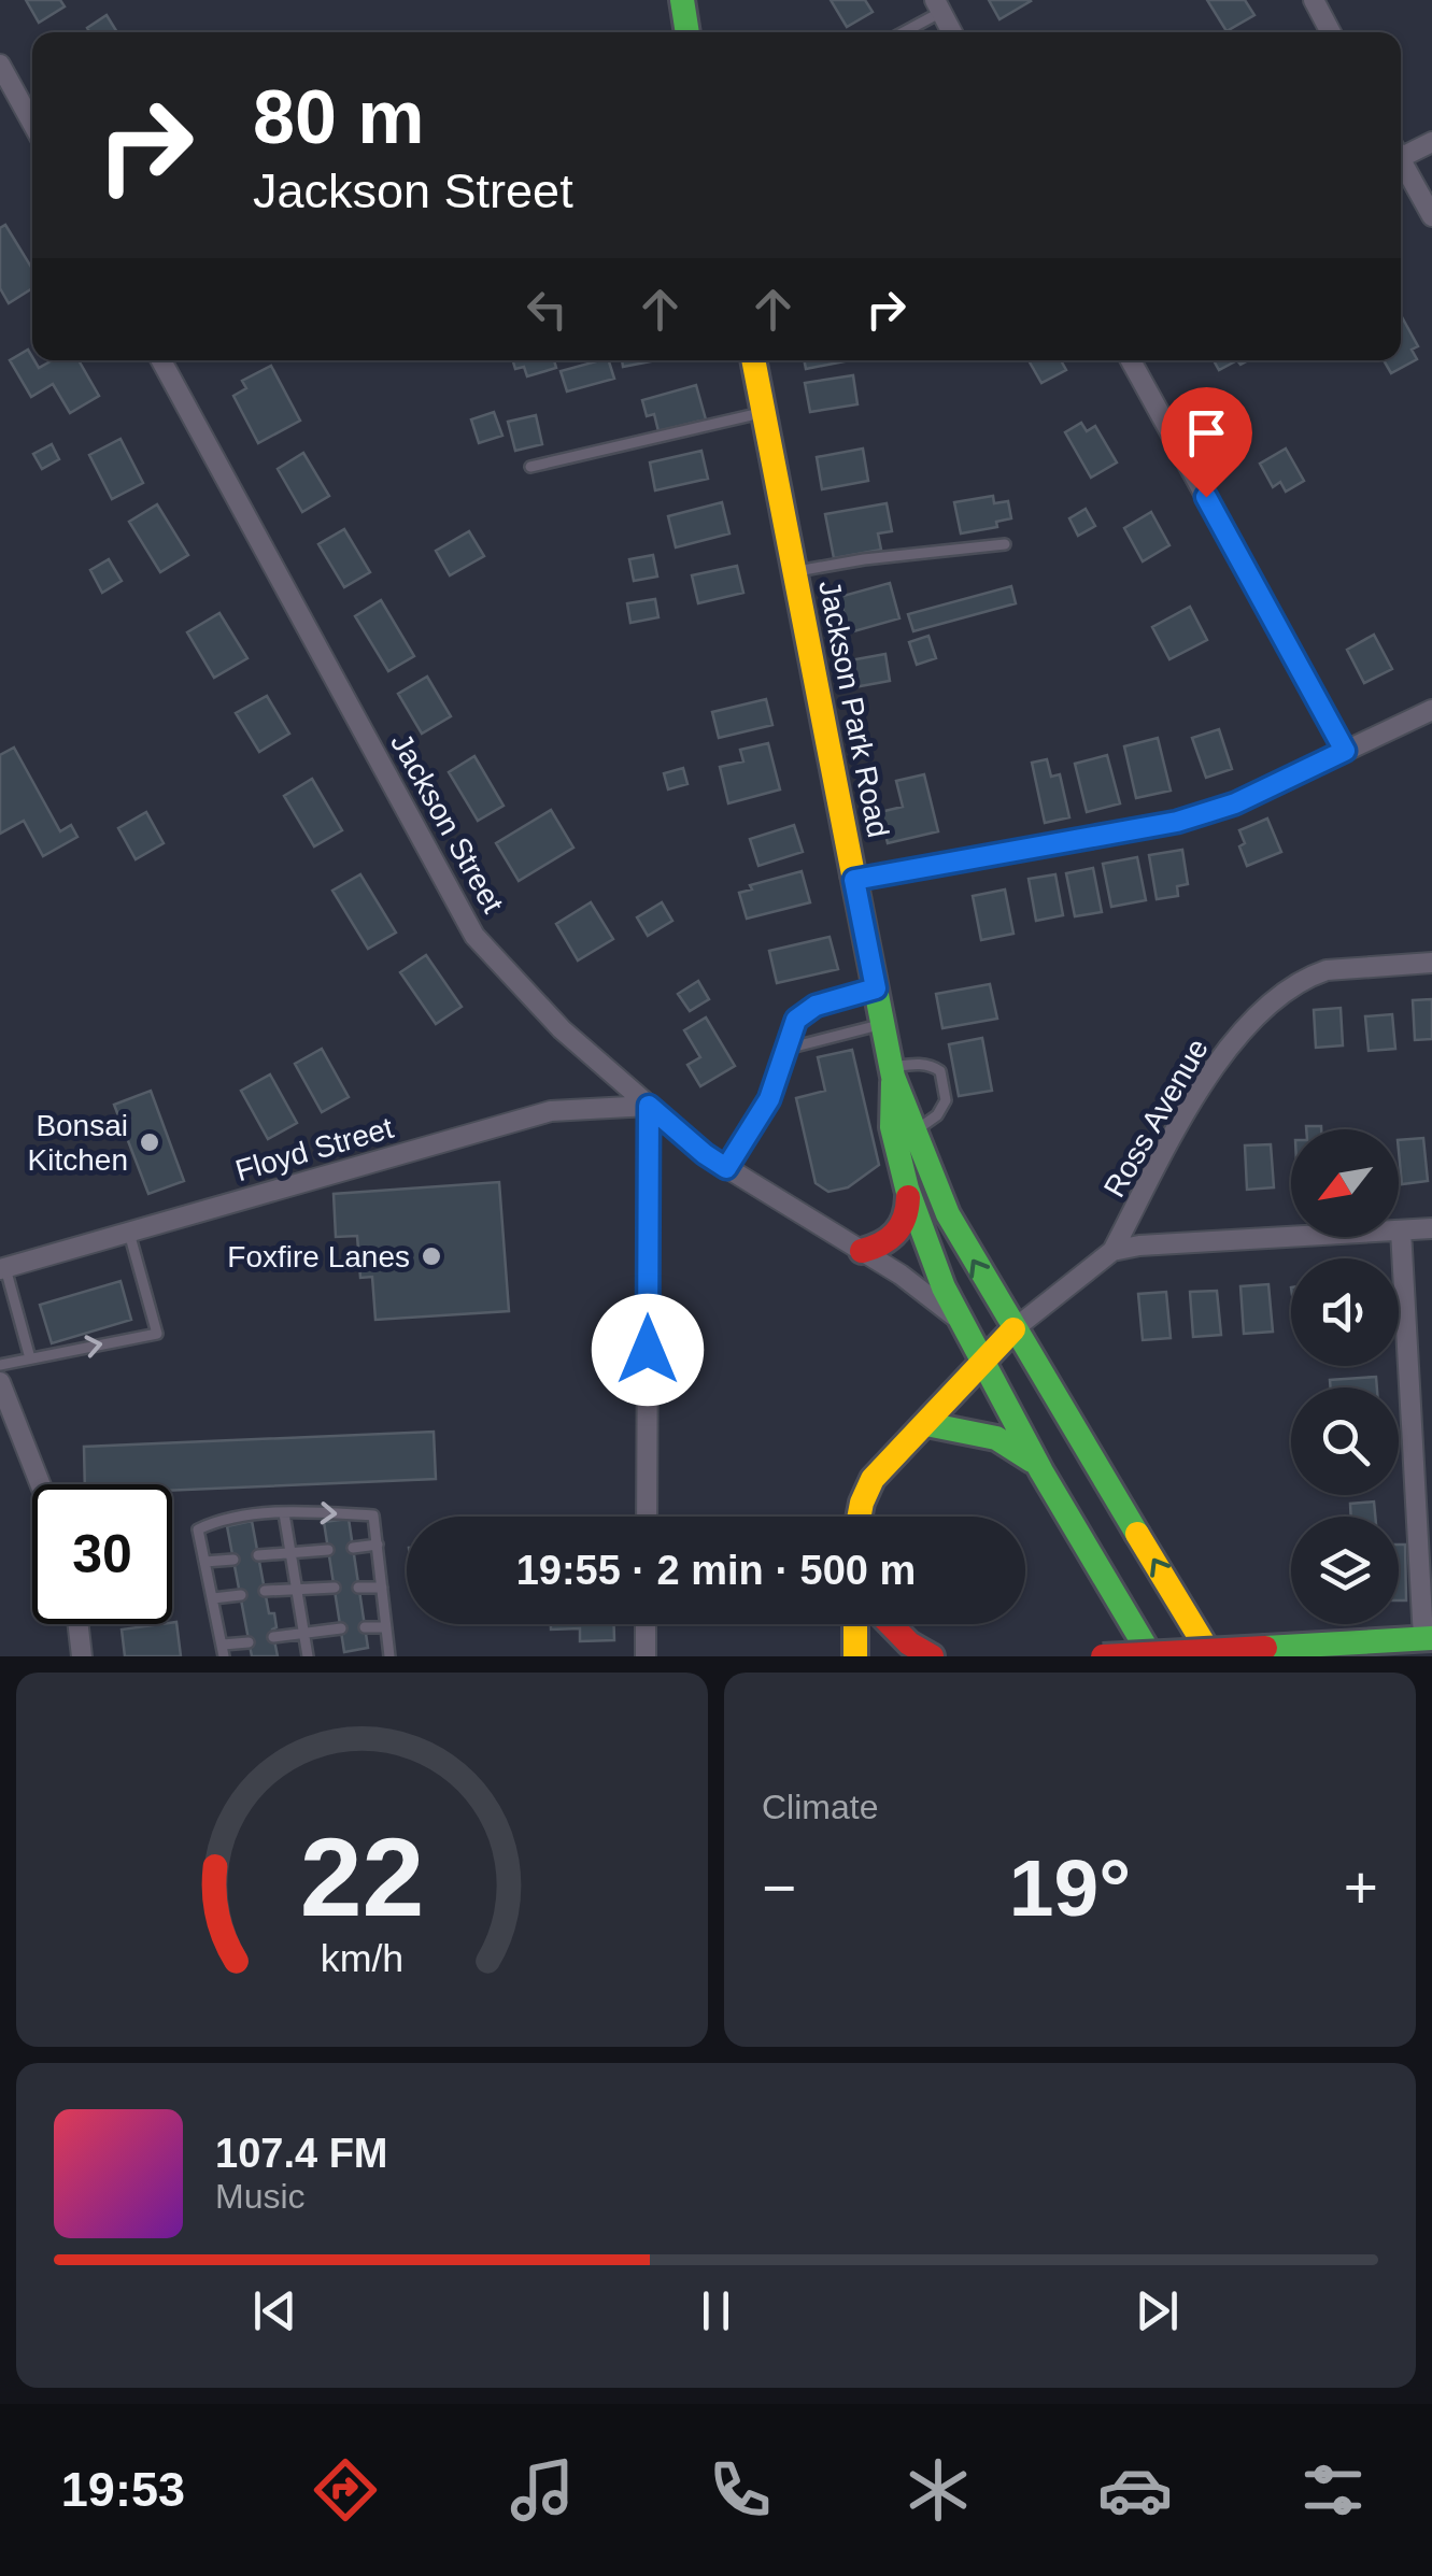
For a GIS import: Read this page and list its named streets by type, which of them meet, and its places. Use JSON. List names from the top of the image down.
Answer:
{
  "streets": {
    "main road": ["Jackson Park Road"],
    "street": ["Jackson Street", "Ross Avenue", "Floyd Street"]
  },
  "crossings": [
    ["Jackson Park Road", "Jackson Street"],
    ["Jackson Street", "Floyd Street"]
  ],
  "places": ["Bonsai Kitchen", "Foxfire Lanes"],
  "north": "bottom left",
  "page": {
    "turn": ["80 m", "Jackson Street"],
    "limit": "30",
    "trip": "19:55 · 2 min · 500 m",
    "tile": "Climate",
    "heat": ["−", "19°", "+"],
    "song": ["107.4 FM", "Music"],
    "tabs": "19:53",
    "gauge": ["22", "km/h"]
  }
}
